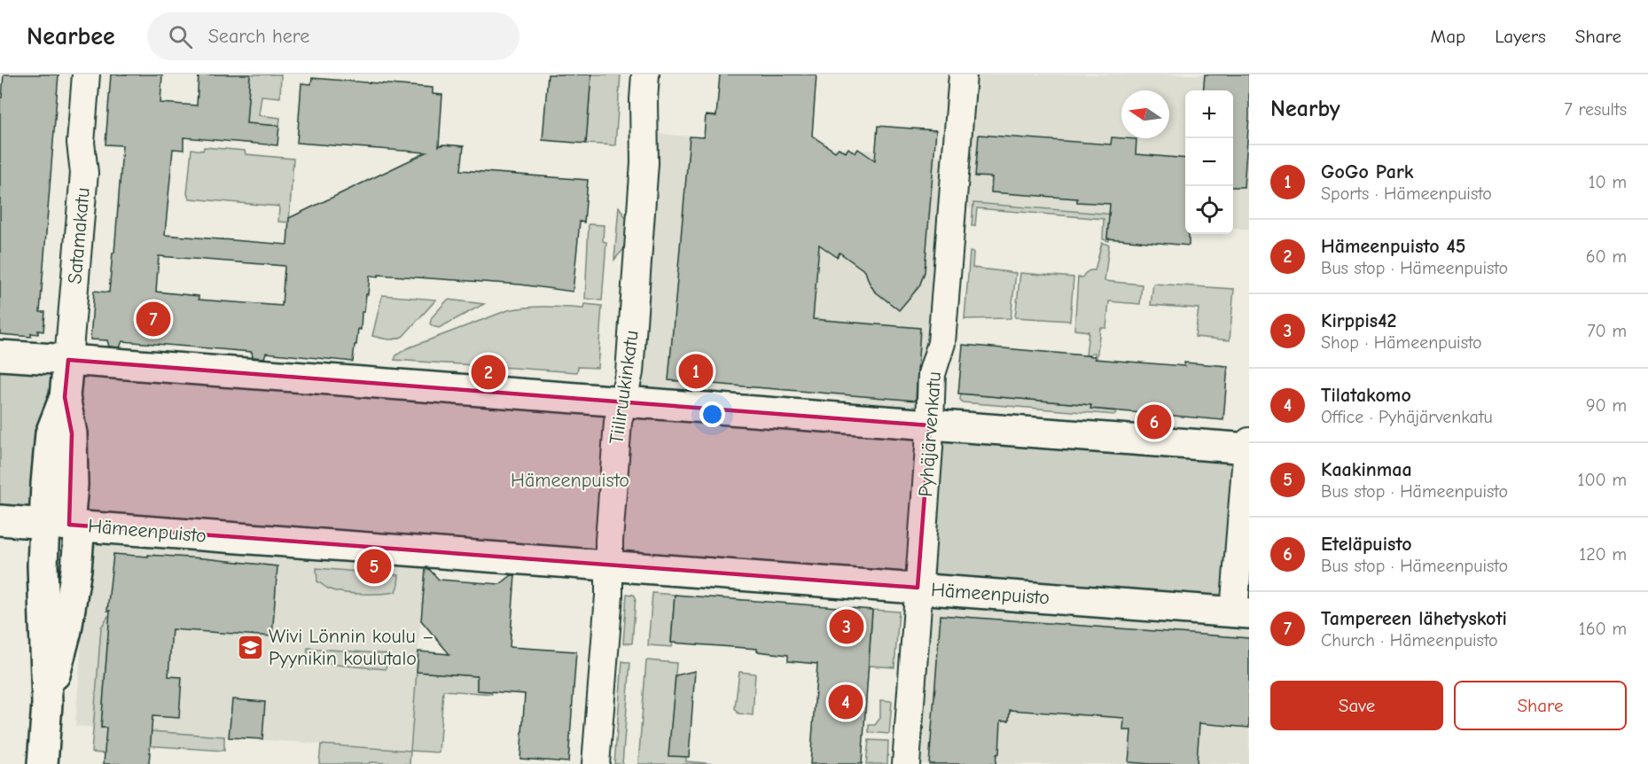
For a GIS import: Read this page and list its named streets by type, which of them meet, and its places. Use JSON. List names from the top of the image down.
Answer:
{
  "streets": {
    "main road": ["Satamakatu", "Hämeenpuisto"],
    "street": ["Tiiliruukinkatu", "Pyhäjärvenkatu"]
  },
  "crossings": [
    ["Satamakatu", "Hämeenpuisto"],
    ["Tiiliruukinkatu", "Hämeenpuisto"],
    ["Pyhäjärvenkatu", "Hämeenpuisto"]
  ],
  "parks": ["Hämeenpuisto"],
  "places": {
    "school or university": ["Wivi Lönnin koulu – Pyynikin koulutalo"]
  },
  "north": "left",
  "page": {
    "header": "Nearbee",
    "search": "Search here",
    "nav": ["Map", "Layers", "Share"],
    "heading": ["Nearby", "7 results"],
    "map_buttons": ["+", "−"],
    "list": [
      {
        "mark": "1",
        "name": "GoGo Park",
        "note": "Sports · Hämeenpuisto",
        "value": "10 m"
      },
      {
        "mark": "2",
        "name": "Hämeenpuisto 45",
        "note": "Bus stop · Hämeenpuisto",
        "value": "60 m"
      },
      {
        "mark": "3",
        "name": "Kirppis42",
        "note": "Shop · Hämeenpuisto",
        "value": "70 m"
      },
      {
        "mark": "4",
        "name": "Tilatakomo",
        "note": "Office · Pyhäjärvenkatu",
        "value": "90 m"
      },
      {
        "mark": "5",
        "name": "Kaakinmaa",
        "note": "Bus stop · Hämeenpuisto",
        "value": "100 m"
      },
      {
        "mark": "6",
        "name": "Eteläpuisto",
        "note": "Bus stop · Hämeenpuisto",
        "value": "120 m"
      },
      {
        "mark": "7",
        "name": "Tampereen lähetyskoti",
        "note": "Church · Hämeenpuisto",
        "value": "160 m"
      }
    ],
    "pins": [
      "7",
      "1",
      "2",
      "6",
      "5",
      "3",
      "4"
    ],
    "buttons": ["Save", "Share"]
  }
}
